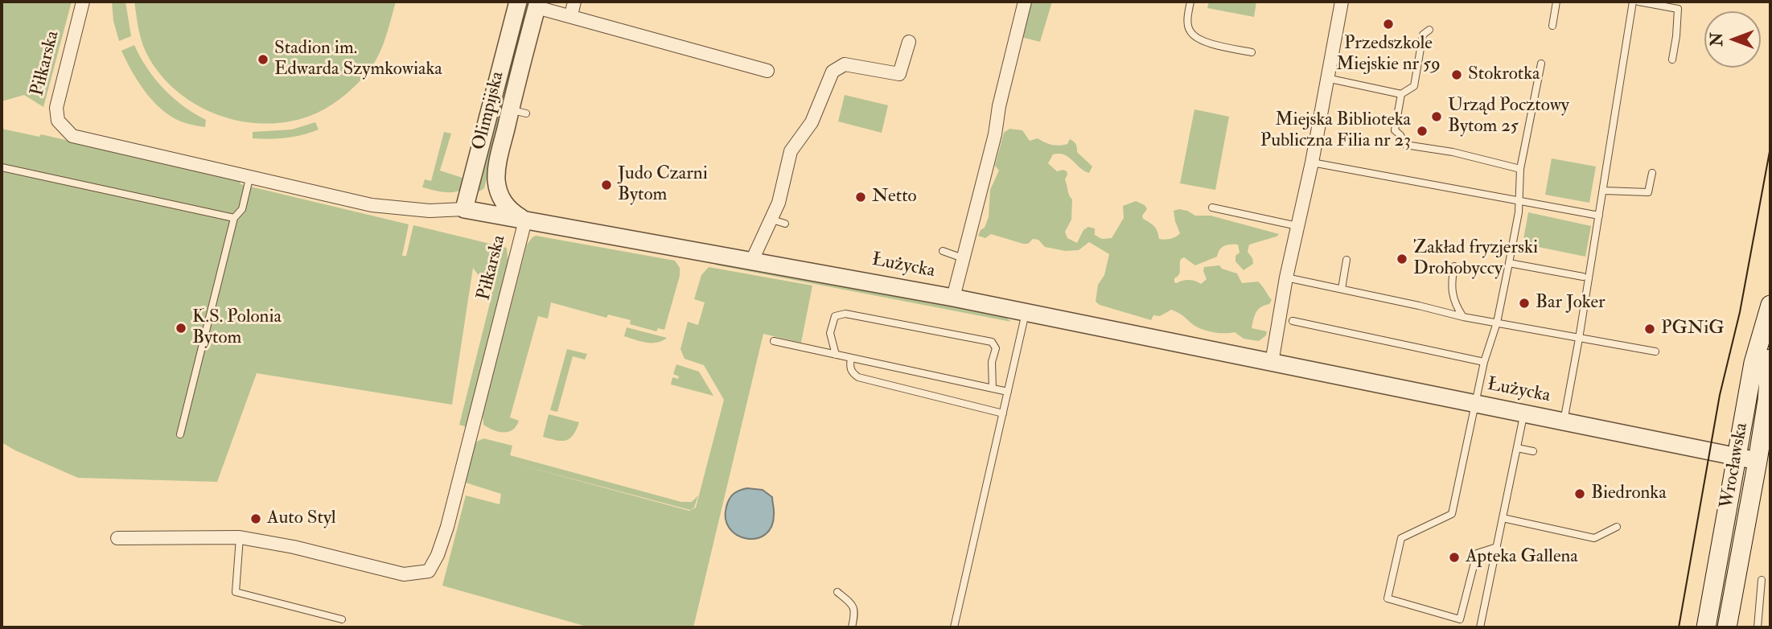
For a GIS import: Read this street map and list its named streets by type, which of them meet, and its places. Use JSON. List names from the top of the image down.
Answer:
{
  "streets": {
    "main road": ["Wrocławska"],
    "street": ["Piłkarska", "Olimpijska", "Łużycka"]
  },
  "crossings": [
    ["Piłkarska", "Olimpijska"],
    ["Piłkarska", "Łużycka"],
    ["Olimpijska", "Łużycka"],
    ["Łużycka", "Wrocławska"]
  ],
  "places": [
    "Przedszkole Miejskie nr 59",
    "Stadion im. Edwarda Szymkowiaka",
    "Stokrotka",
    "Urząd Pocztowy Bytom 25",
    "Miejska Biblioteka Publiczna Filia nr 23",
    "Judo Czarni Bytom",
    "Netto",
    "Zakład fryzjerski Drohobyccy",
    "Bar Joker",
    "K.S. Polonia Bytom",
    "PGNiG",
    "Biedronka",
    "Auto Styl",
    "Apteka Gallena"
  ],
  "north": "left"
}
